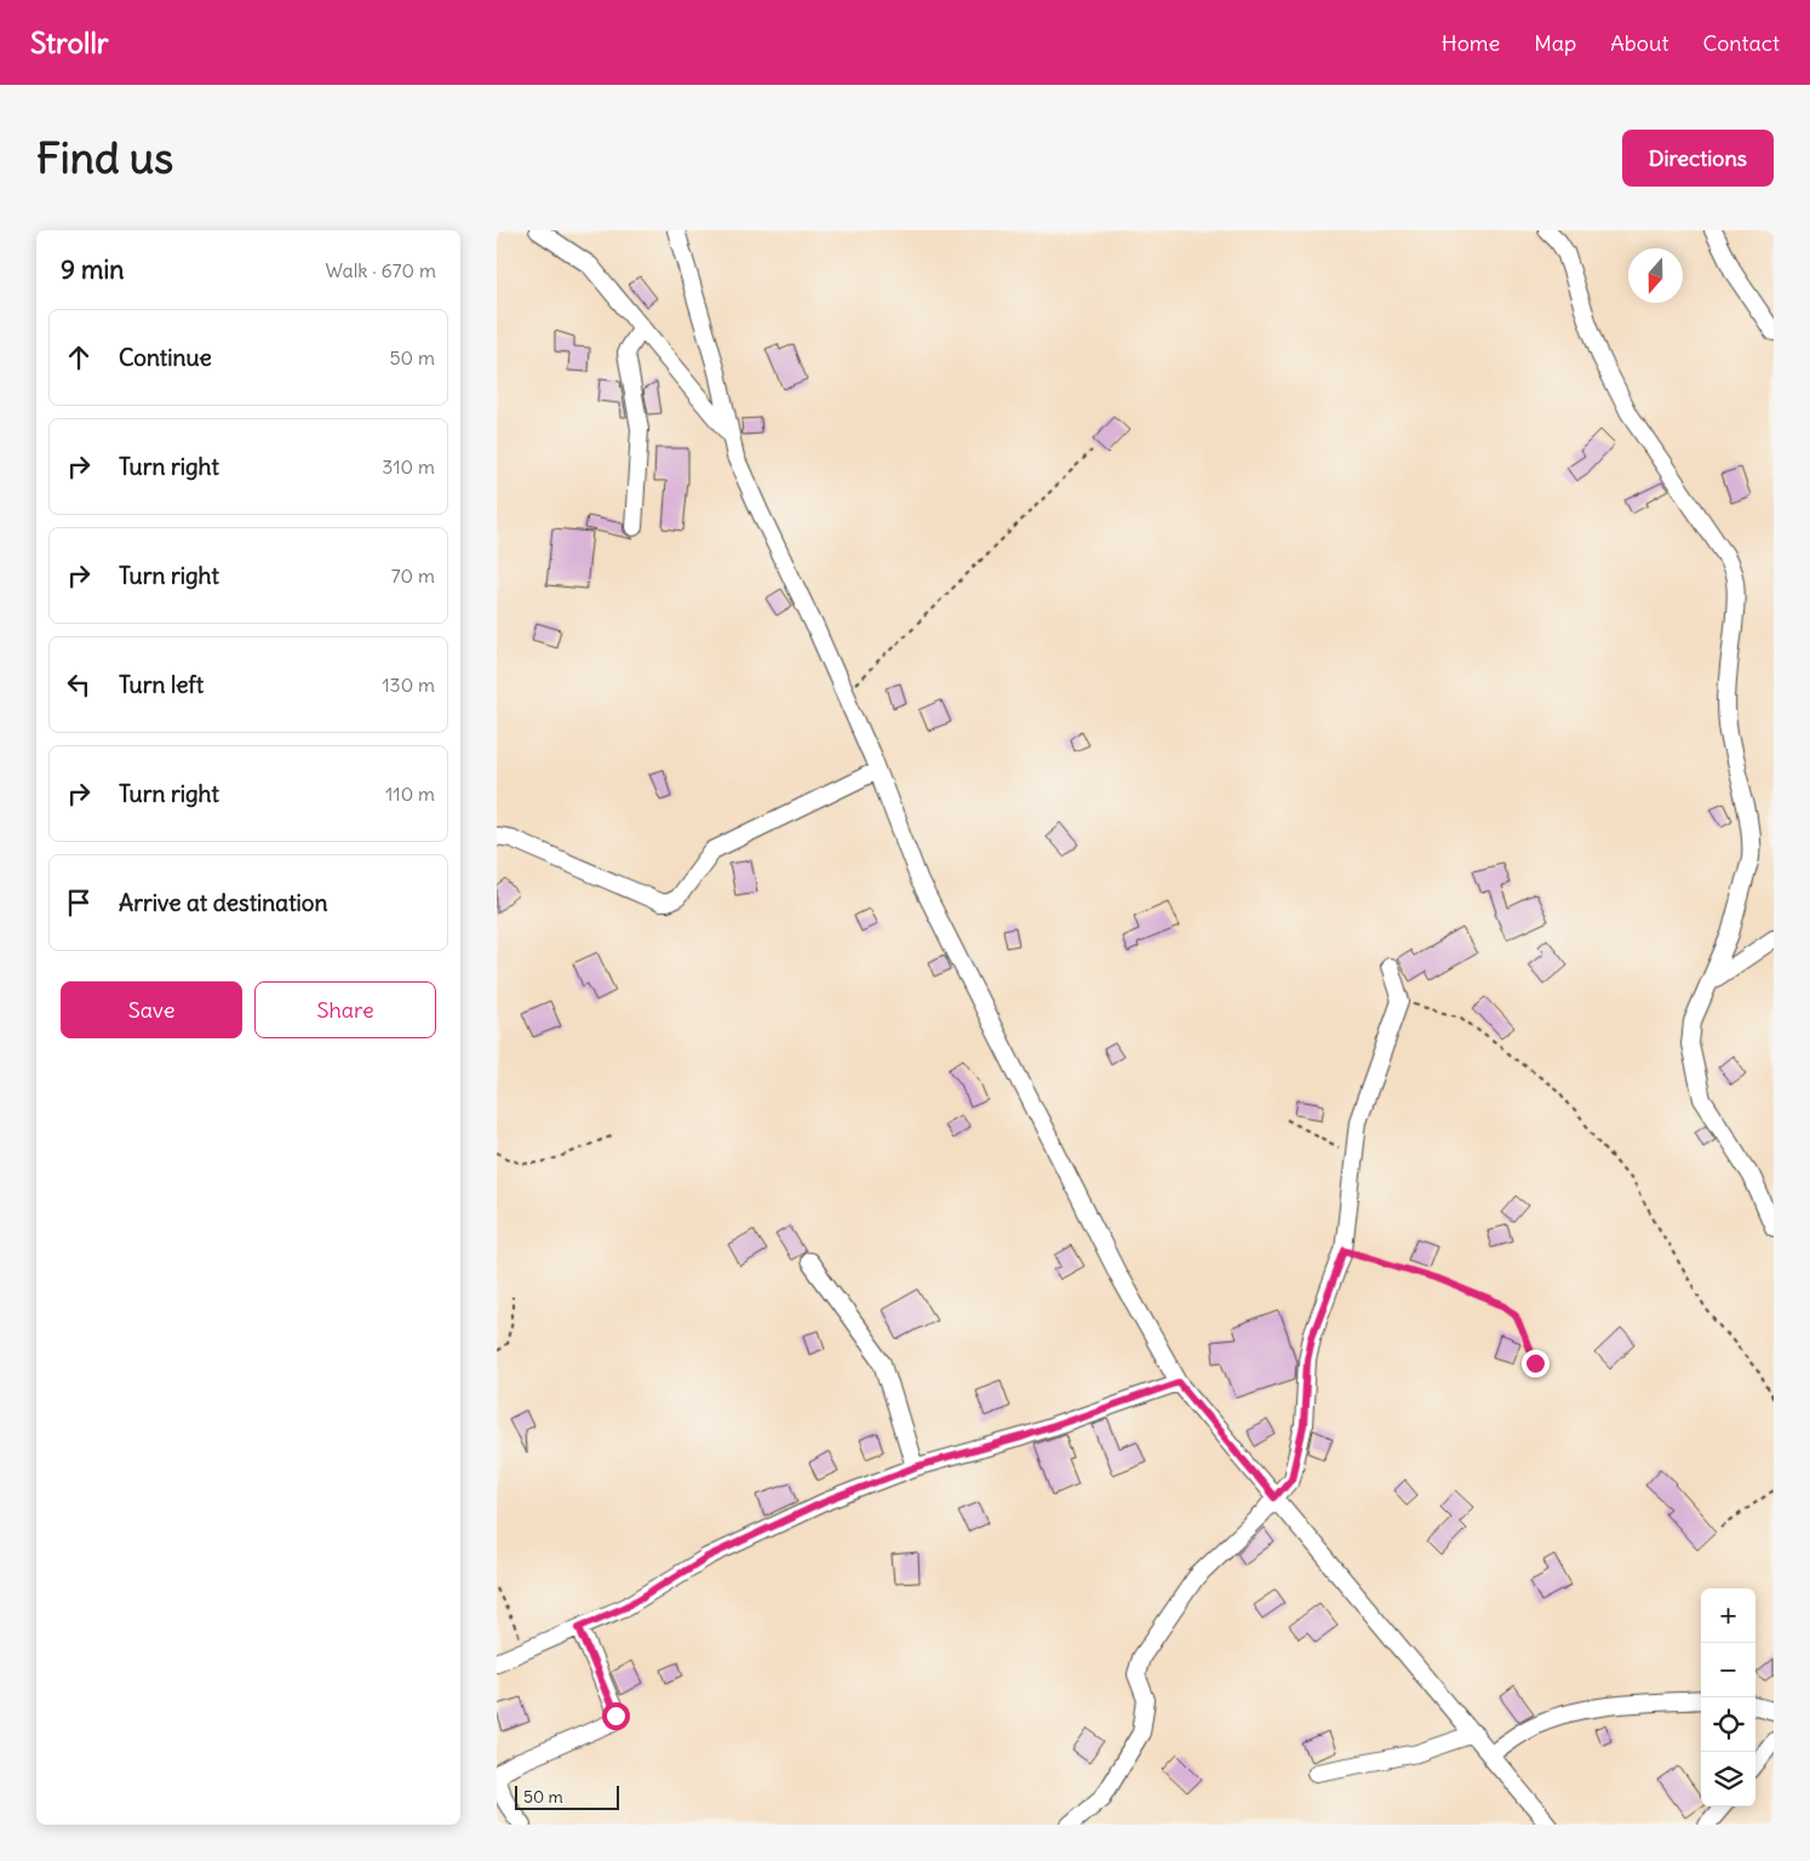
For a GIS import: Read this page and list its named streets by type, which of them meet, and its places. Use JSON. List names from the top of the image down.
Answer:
{
  "scale_bar": "50 m",
  "north": "bottom",
  "page": {
    "header": "Strollr",
    "nav": [
      "Home",
      "Map",
      "About",
      "Contact"
    ],
    "buttons": [
      "Directions",
      ["Save", "Share"]
    ],
    "title": "Find us",
    "heading": ["9 min", "Walk · 670 m"],
    "list": [
      ["Continue", "50 m"],
      ["Turn right", "310 m"],
      ["Turn right", "70 m"],
      ["Turn left", "130 m"],
      ["Turn right", "110 m"],
      "Arrive at destination"
    ],
    "map_buttons": ["+", "−"],
    "scale": "50 m"
  }
}
